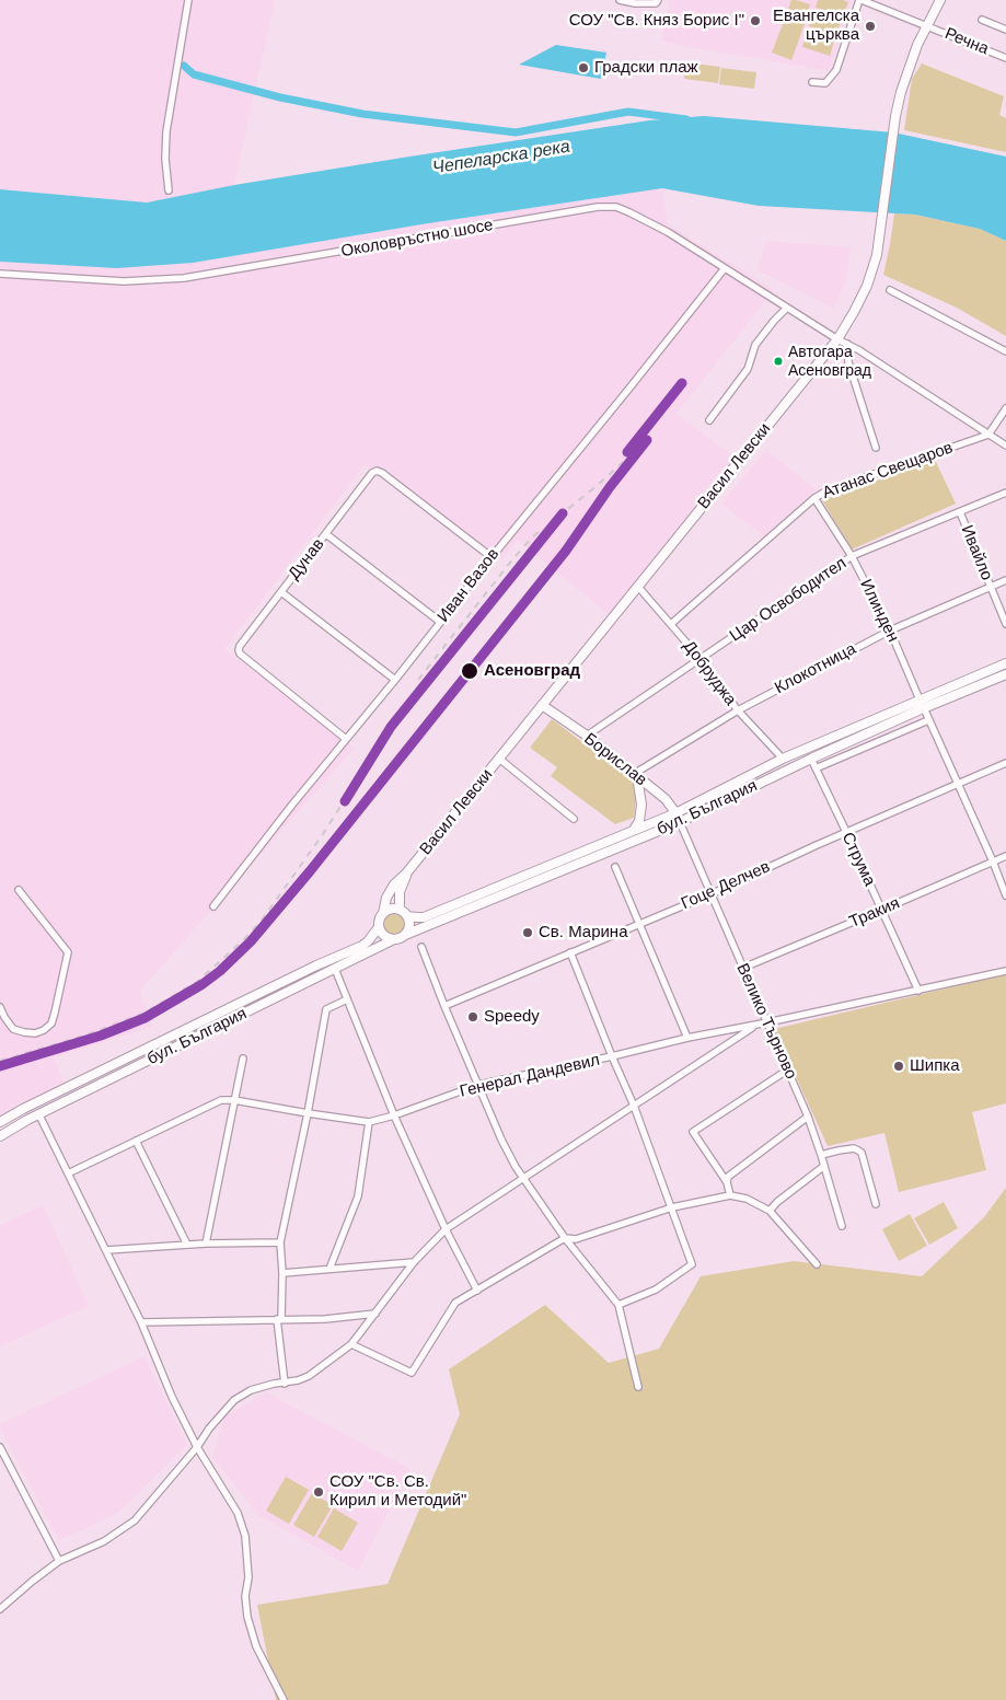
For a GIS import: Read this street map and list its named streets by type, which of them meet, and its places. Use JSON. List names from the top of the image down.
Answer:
{
  "streets": {
    "main road": ["Васил Левски", "Борислав", "бул. България"],
    "street": [
      "Речна",
      "Околовръстно шосе",
      "Атанас Свещаров",
      "Ивайло",
      "Дунав",
      "Иван Вазов",
      "Цар Освободител",
      "Илинден",
      "Клокотница",
      "Добруджа",
      "Струма",
      "Гоце Делчев",
      "Тракия",
      "Велико Търново",
      "Генерал Дандевил"
    ]
  },
  "crossings": [
    ["Речна", "Васил Левски"],
    ["Околовръстно шосе", "Васил Левски"],
    ["Околовръстно шосе", "Атанас Свещаров"],
    ["Околовръстно шосе", "Иван Вазов"],
    ["Васил Левски", "Добруджа"],
    ["Васил Левски", "Борислав"],
    ["Васил Левски", "бул. България"],
    ["Атанас Свещаров", "Илинден"],
    ["Атанас Свещаров", "Добруджа"],
    ["Ивайло", "Цар Освободител"],
    ["Ивайло", "Клокотница"],
    ["Дунав", "Иван Вазов"],
    ["Цар Освободител", "Илинден"],
    ["Цар Освободител", "Добруджа"],
    ["Цар Освободител", "Борислав"],
    ["Илинден", "Клокотница"],
    ["Илинден", "бул. България"],
    ["Клокотница", "Добруджа"],
    ["Клокотница", "Борислав"],
    ["Добруджа", "бул. България"],
    ["Борислав", "бул. България"],
    ["Борислав", "Велико Търново"],
    ["бул. България", "Струма"],
    ["бул. България", "Велико Търново"],
    ["Струма", "Гоце Делчев"],
    ["Струма", "Тракия"],
    ["Струма", "Генерал Дандевил"],
    ["Гоце Делчев", "Велико Търново"],
    ["Тракия", "Велико Търново"],
    ["Велико Търново", "Генерал Дандевил"]
  ],
  "water": ["Чепеларска река"],
  "places": [
    "СОУ \"Св. Княз Борис I\"",
    "Евангелска църква",
    "Градски плаж",
    "Автогара Асеновград",
    "Асеновград",
    "Св. Марина",
    "Speedy",
    "Шипка",
    "СОУ \"Св. Св. Кирил и Методий\""
  ]
}
